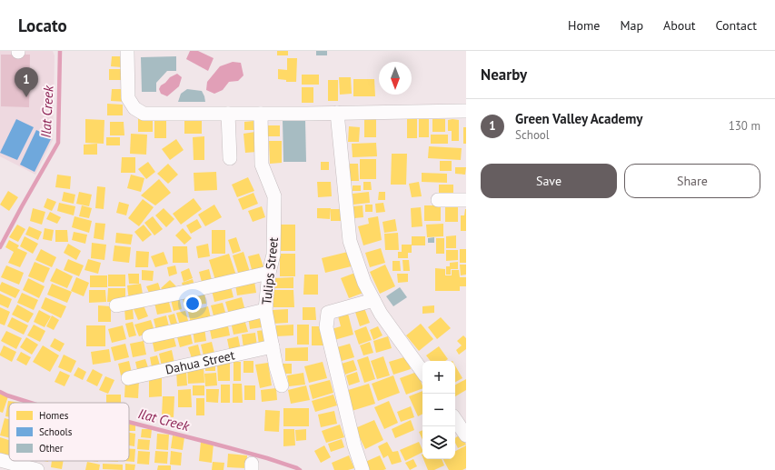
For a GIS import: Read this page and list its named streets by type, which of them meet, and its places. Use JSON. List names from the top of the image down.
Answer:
{
  "streets": {
    "street": ["Tulips Street", "Dahua Street"]
  },
  "crossings": [
    ["Tulips Street", "Dahua Street"]
  ],
  "water": ["Ilat Creek"],
  "legend": ["Homes", "Schools", "Other"],
  "north": "bottom",
  "page": {
    "header": "Locato",
    "nav": [
      "Home",
      "Map",
      "About",
      "Contact"
    ],
    "heading": "Nearby",
    "pins": "1",
    "list": [
      {
        "mark": "1",
        "name": "Green Valley Academy",
        "note": "School",
        "value": "130 m"
      }
    ],
    "buttons": ["Save", "Share"],
    "map_buttons": ["+", "−"]
  }
}
